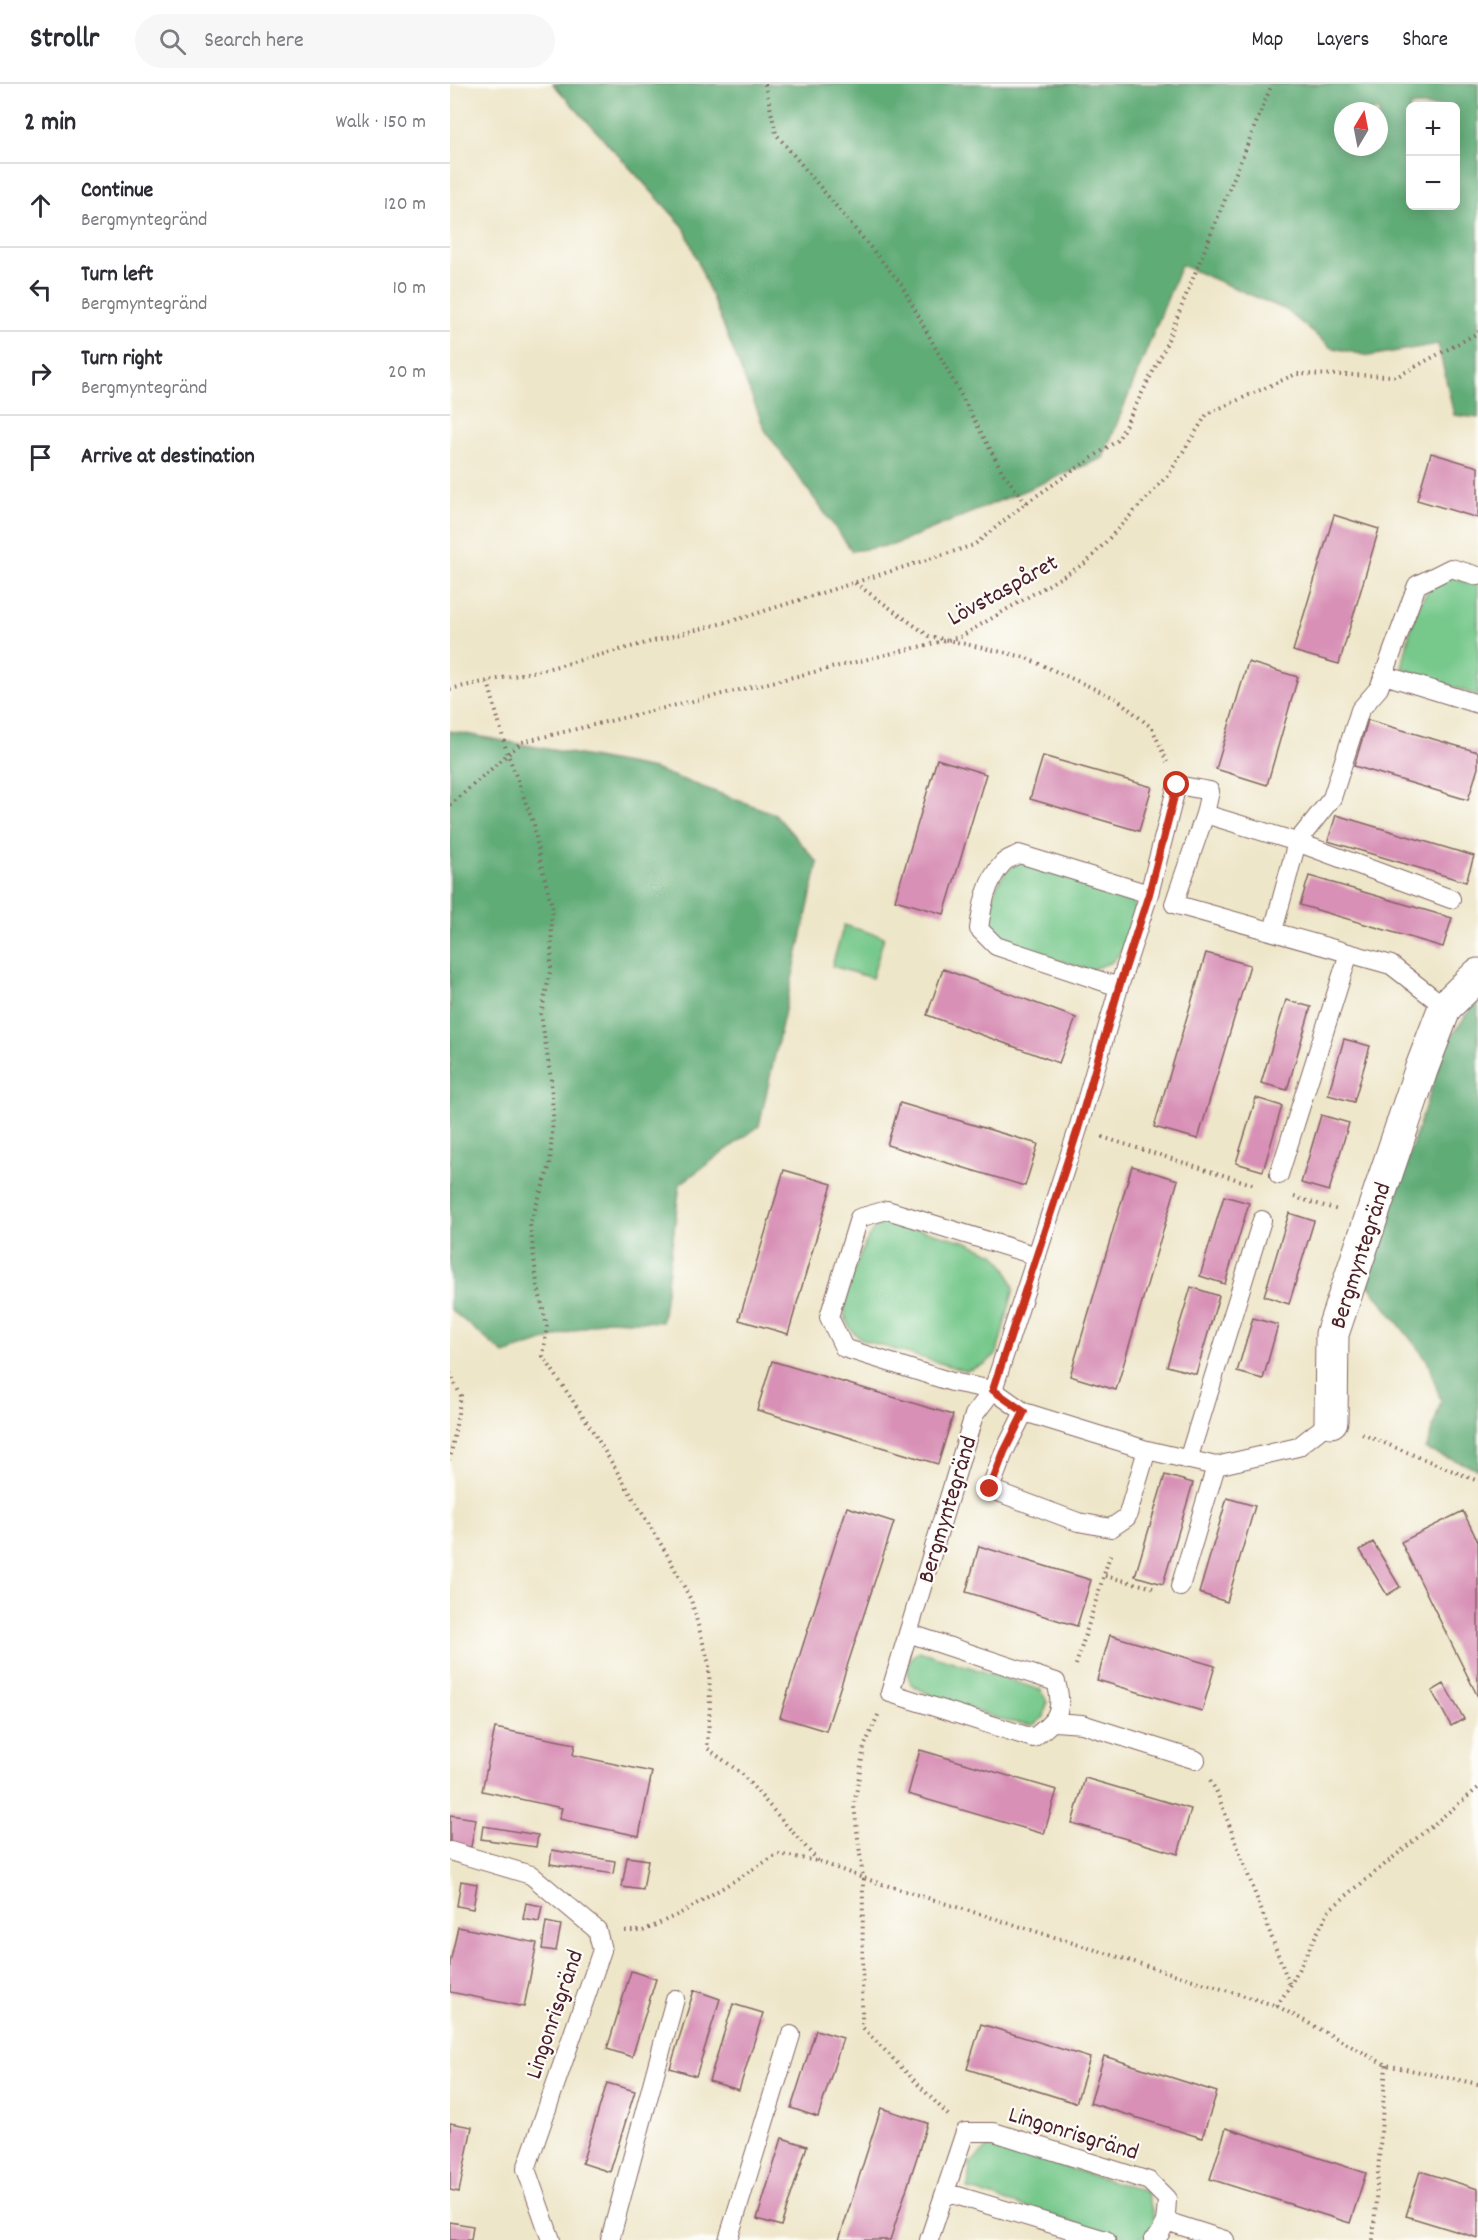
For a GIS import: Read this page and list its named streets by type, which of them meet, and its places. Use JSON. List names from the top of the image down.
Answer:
{
  "streets": {
    "street": ["Bergmyntegränd"],
    "lane": ["Lingonrisgränd"],
    "path": ["Lövstaspåret"]
  },
  "north": "top",
  "page": {
    "header": "Strollr",
    "search": "Search here",
    "nav": ["Map", "Layers", "Share"],
    "heading": ["2 min", "Walk · 150 m"],
    "map_buttons": ["+", "−"],
    "list": [
      ["Continue", "Bergmyntegränd", "120 m"],
      ["Turn left", "Bergmyntegränd", "10 m"],
      ["Turn right", "Bergmyntegränd", "20 m"],
      "Arrive at destination"
    ]
  }
}
